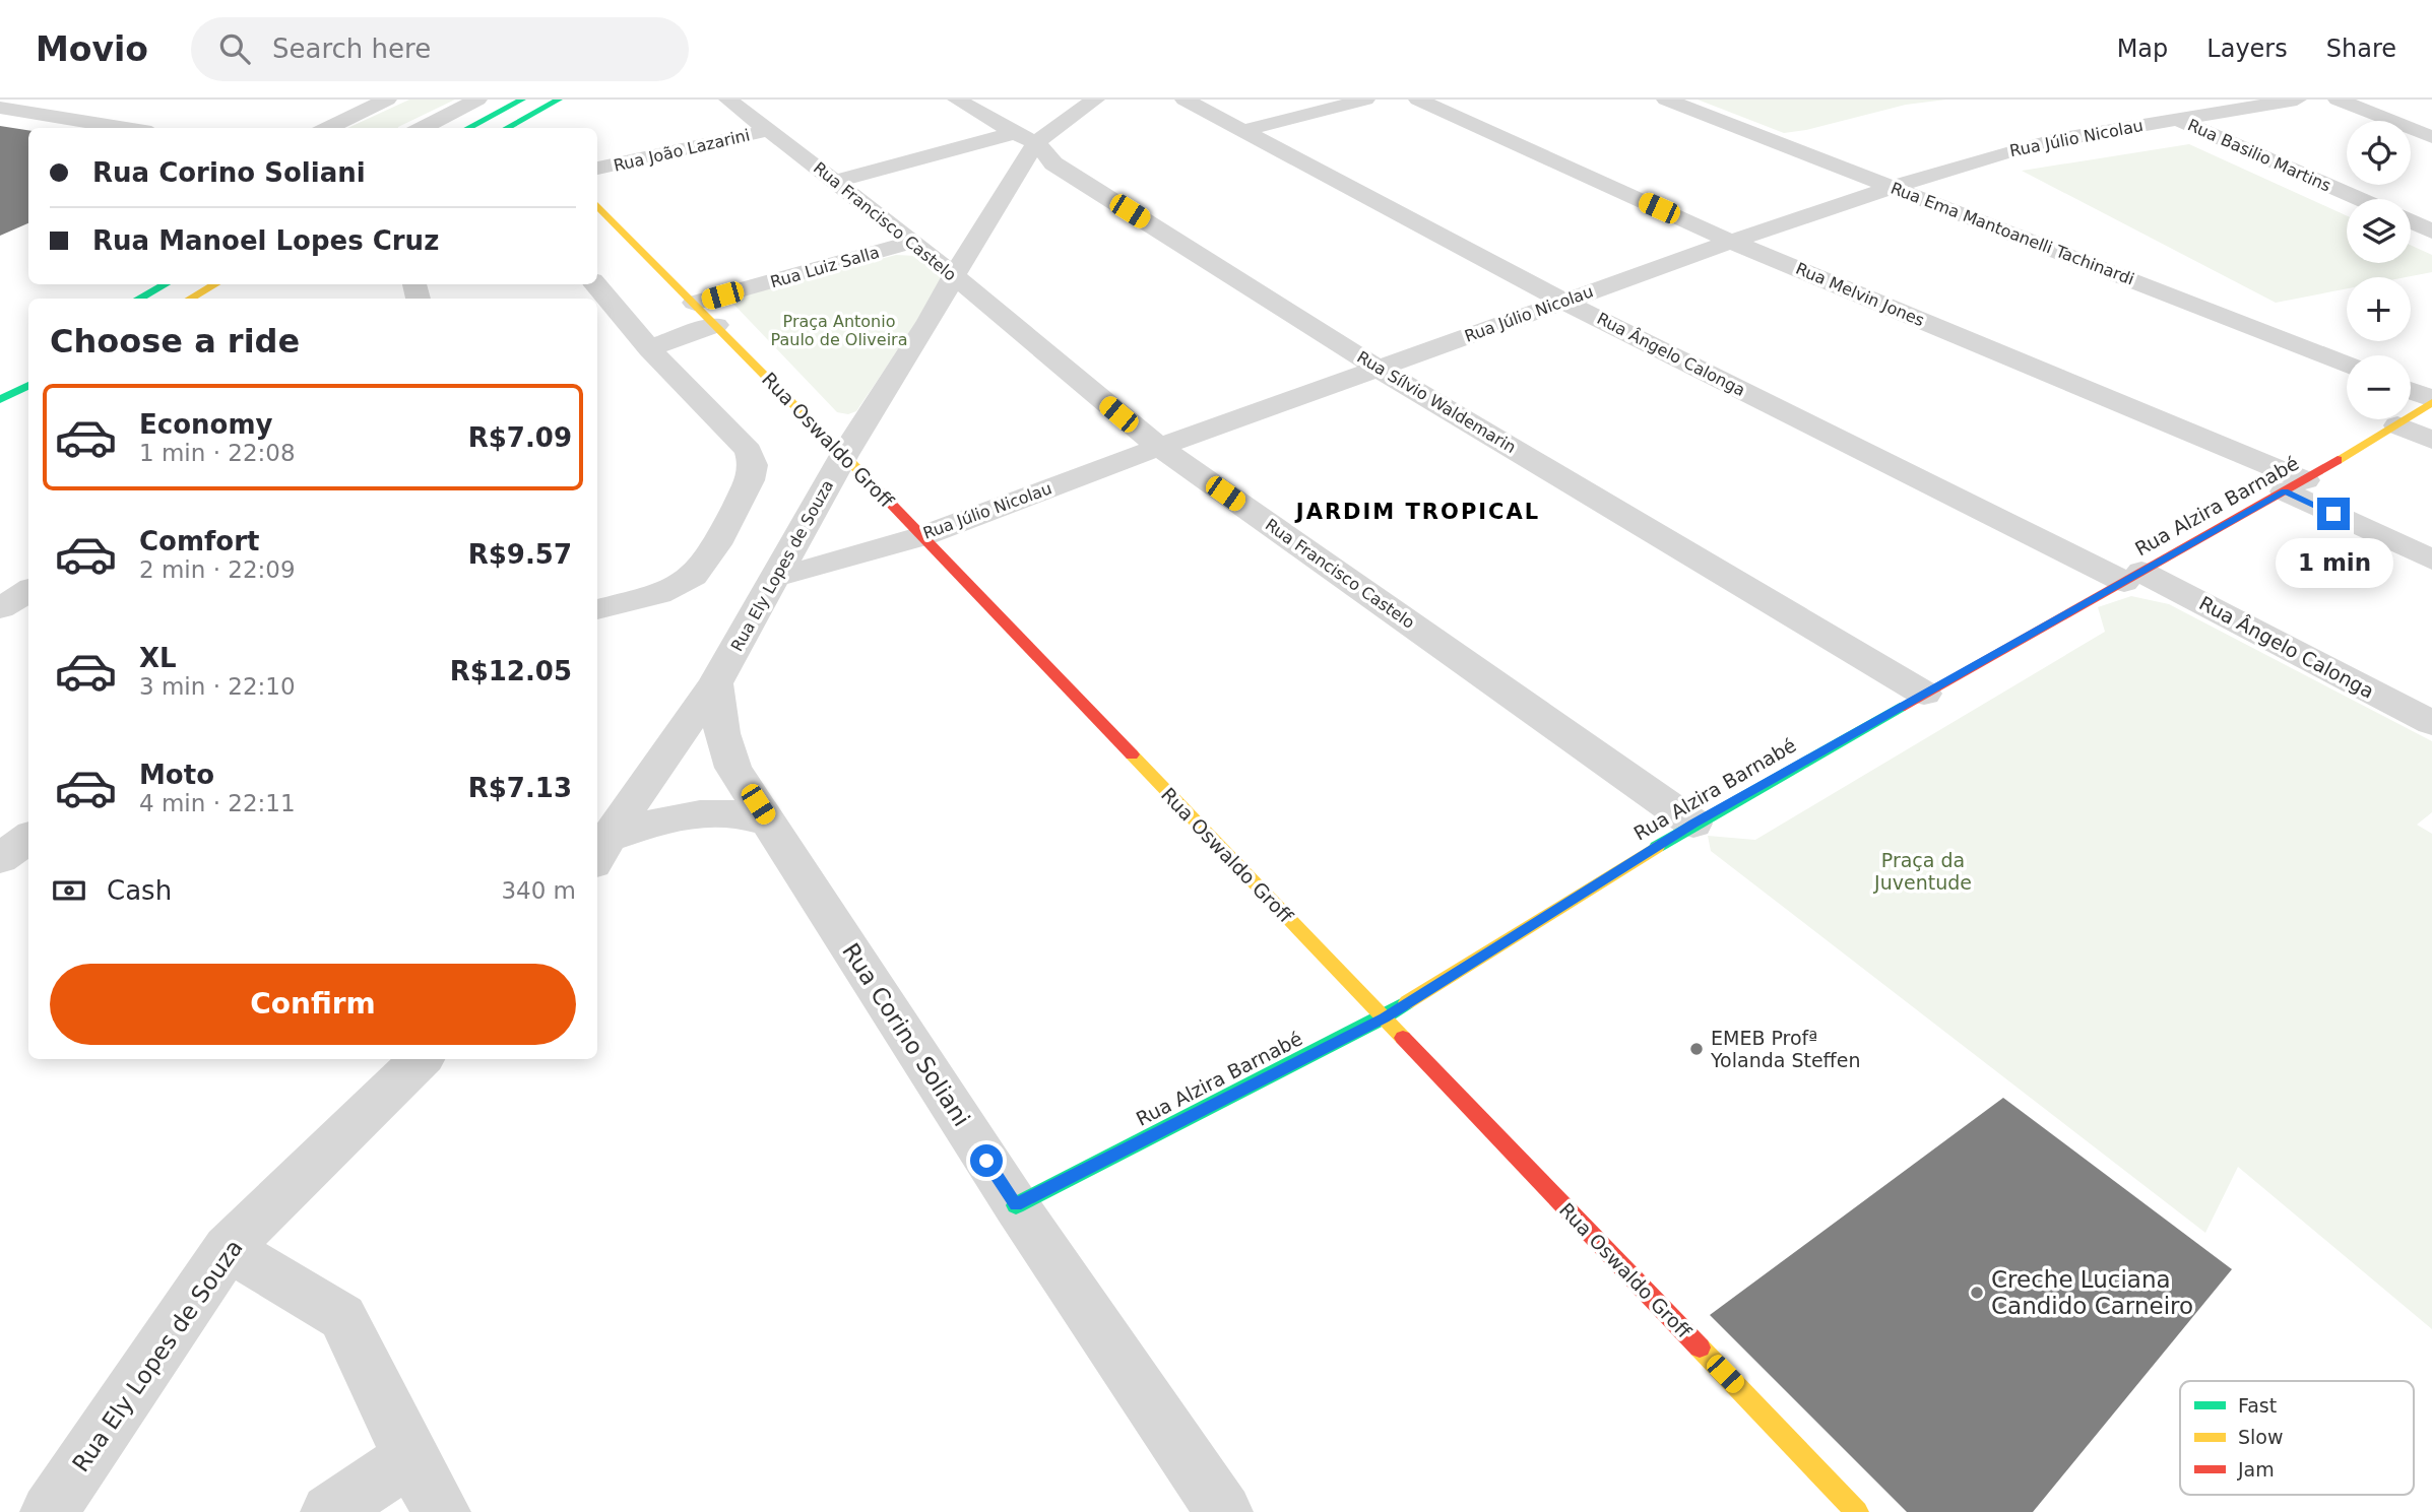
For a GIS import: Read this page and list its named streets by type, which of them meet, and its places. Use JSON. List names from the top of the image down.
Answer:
{
  "streets": {
    "street": [
      "Rua Júlio Nicolau",
      "Rua João Lazarini",
      "Rua Basilio Martins",
      "Rua Francisco Castelo",
      "Rua Ema Mantoanelli Tachinardi",
      "Rua Luiz Salla",
      "Rua Melvin Jones",
      "Rua Ângelo Calonga",
      "Rua Sílvio Waldemarin",
      "Rua Oswaldo Groff",
      "Rua Alzira Barnabé",
      "Rua Ely Lopes de Souza",
      "Rua Corino Soliani"
    ]
  },
  "crossings": [
    ["Rua Júlio Nicolau", "Rua Basilio Martins"],
    ["Rua Júlio Nicolau", "Rua Francisco Castelo"],
    ["Rua Júlio Nicolau", "Rua Ema Mantoanelli Tachinardi"],
    ["Rua Júlio Nicolau", "Rua Melvin Jones"],
    ["Rua Júlio Nicolau", "Rua Ângelo Calonga"],
    ["Rua Júlio Nicolau", "Rua Sílvio Waldemarin"],
    ["Rua Júlio Nicolau", "Rua Oswaldo Groff"],
    ["Rua Júlio Nicolau", "Rua Ely Lopes de Souza"],
    ["Rua João Lazarini", "Rua Francisco Castelo"],
    ["Rua Francisco Castelo", "Rua Luiz Salla"],
    ["Rua Francisco Castelo", "Rua Alzira Barnabé"],
    ["Rua Francisco Castelo", "Rua Ely Lopes de Souza"],
    ["Rua Luiz Salla", "Rua Oswaldo Groff"],
    ["Rua Melvin Jones", "Rua Alzira Barnabé"],
    ["Rua Ângelo Calonga", "Rua Alzira Barnabé"],
    ["Rua Sílvio Waldemarin", "Rua Alzira Barnabé"],
    ["Rua Sílvio Waldemarin", "Rua Ely Lopes de Souza"],
    ["Rua Oswaldo Groff", "Rua Alzira Barnabé"],
    ["Rua Oswaldo Groff", "Rua Ely Lopes de Souza"],
    ["Rua Alzira Barnabé", "Rua Corino Soliani"],
    ["Rua Ely Lopes de Souza", "Rua Corino Soliani"]
  ],
  "districts": ["JARDIM TROPICAL"],
  "parks": ["Praça Antonio Paulo de Oliveira", "Praça da Juventude"],
  "places": ["EMEB Profª Yolanda Steffen", "Creche Luciana Candido Carneiro"],
  "legend": ["Fast", "Slow", "Jam"],
  "page": {
    "header": "Movio",
    "search": "Search here",
    "nav": ["Map", "Layers", "Share"],
    "map_buttons": ["+", "−"],
    "banner": ["Rua Corino Soliani", "Rua Manoel Lopes Cruz"],
    "heading": "Choose a ride",
    "list": [
      {
        "name": "Economy",
        "note": "1 min · 22:08",
        "value": "R$7.09"
      },
      {
        "name": "Comfort",
        "note": "2 min · 22:09",
        "value": "R$9.57"
      },
      {
        "name": "XL",
        "note": "3 min · 22:10",
        "value": "R$12.05"
      },
      {
        "name": "Moto",
        "note": "4 min · 22:11",
        "value": "R$7.13"
      }
    ],
    "bubble": "1 min",
    "pay": ["Cash", "340 m"],
    "buttons": "Confirm"
  }
}
